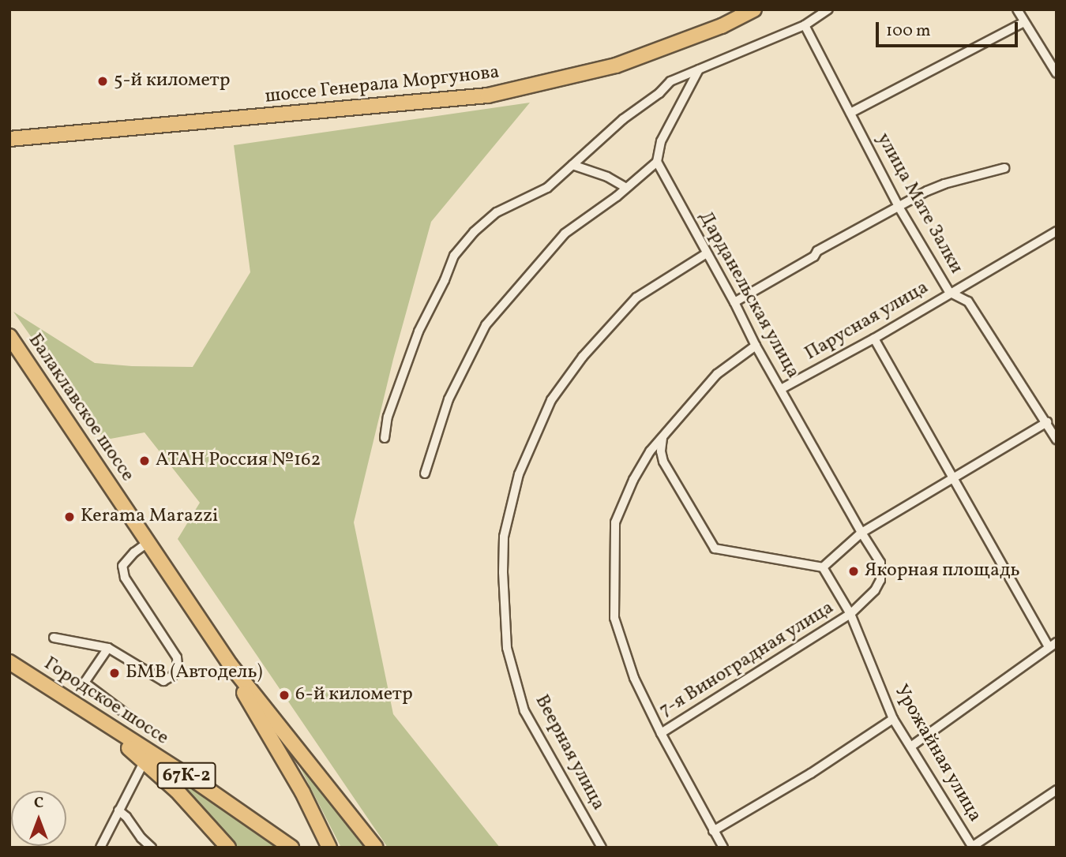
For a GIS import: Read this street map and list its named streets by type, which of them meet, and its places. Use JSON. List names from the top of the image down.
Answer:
{
  "streets": {
    "main road": [
      "шоссе Генерала Моргунова",
      "Балаклавское шоссе",
      "Городское шоссе",
      "67К-2"
    ],
    "street": [
      "улица Мате Залки",
      "Дарданельская улица",
      "Парусная улица",
      "7-я Виноградная улица",
      "Веерная улица",
      "Урожайная улица"
    ]
  },
  "crossings": [
    ["улица Мате Залки", "Парусная улица"],
    ["Дарданельская улица", "Парусная улица"],
    ["Дарданельская улица", "Веерная улица"],
    ["7-я Виноградная улица", "Урожайная улица"],
    ["Городское шоссе", "67К-2"]
  ],
  "places": [
    "5-й километр",
    "АТАН Россия №162",
    "Kerama Marazzi",
    "Якорная площадь",
    "БМВ (Автодель)",
    "6-й километр"
  ],
  "scale_bar": "100 m",
  "north": "top"
}
